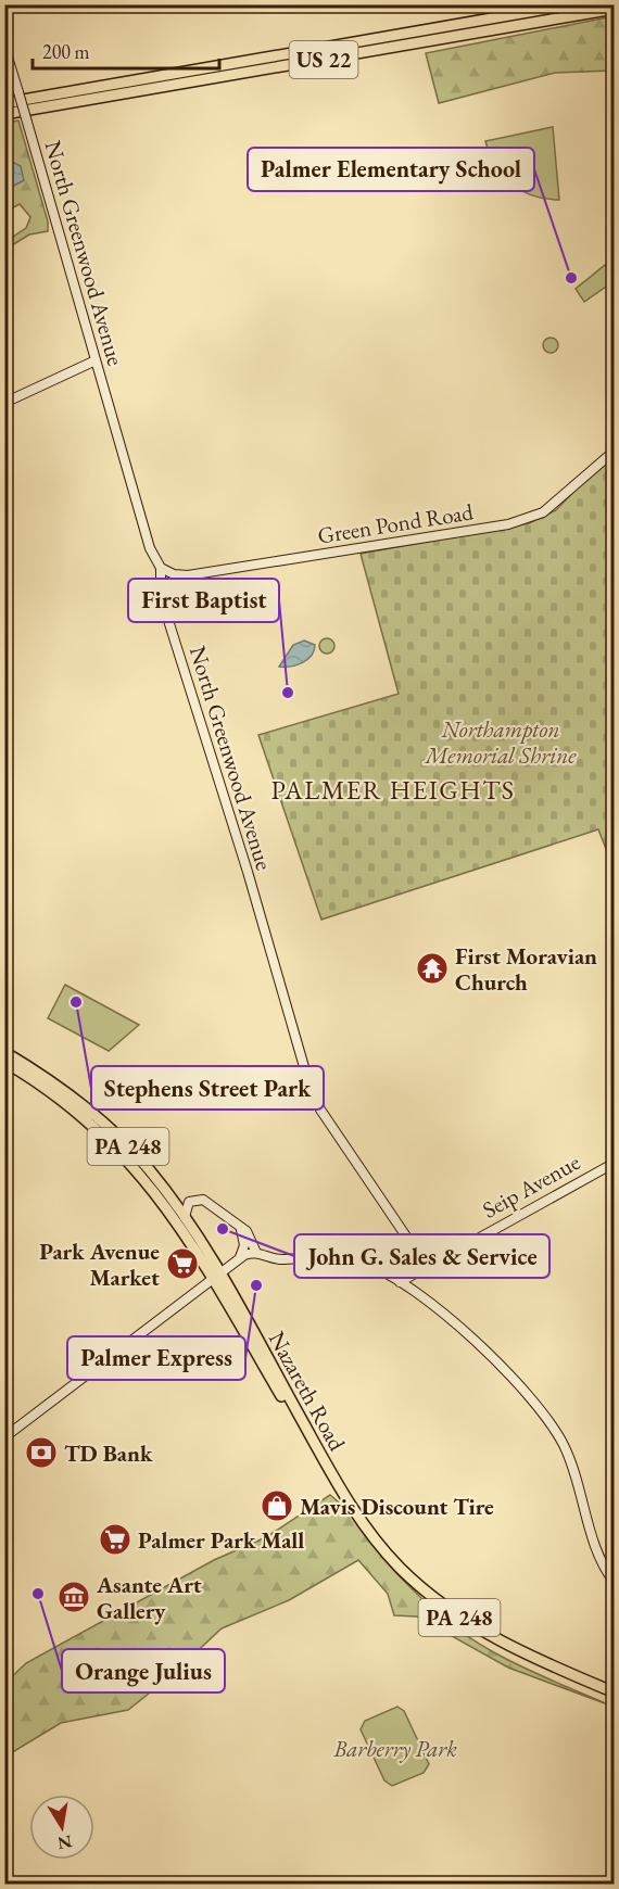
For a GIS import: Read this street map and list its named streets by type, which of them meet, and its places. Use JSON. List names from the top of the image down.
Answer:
{
  "streets": {
    "highway": ["US 22", "PA 248", "Nazareth Road"],
    "street": ["North Greenwood Avenue", "Green Pond Road", "Seip Avenue"]
  },
  "crossings": [
    ["North Greenwood Avenue", "Green Pond Road"],
    ["North Greenwood Avenue", "Seip Avenue"]
  ],
  "districts": ["PALMER HEIGHTS"],
  "parks": ["Northampton Memorial Shrine", "Barberry Park"],
  "places": {
    "other": [
      "Palmer Elementary School",
      "First Baptist",
      "Stephens Street Park",
      "John G. Sales & Service",
      "Palmer Express",
      "Orange Julius"
    ],
    "temple": ["First Moravian Church"],
    "supermarket": ["Park Avenue Market", "Palmer Park Mall"],
    "bank": ["TD Bank"],
    "shop": ["Mavis Discount Tire"],
    "museum": ["Asante Art Gallery"]
  },
  "scale_bar": "200 m",
  "north": "bottom"
}
